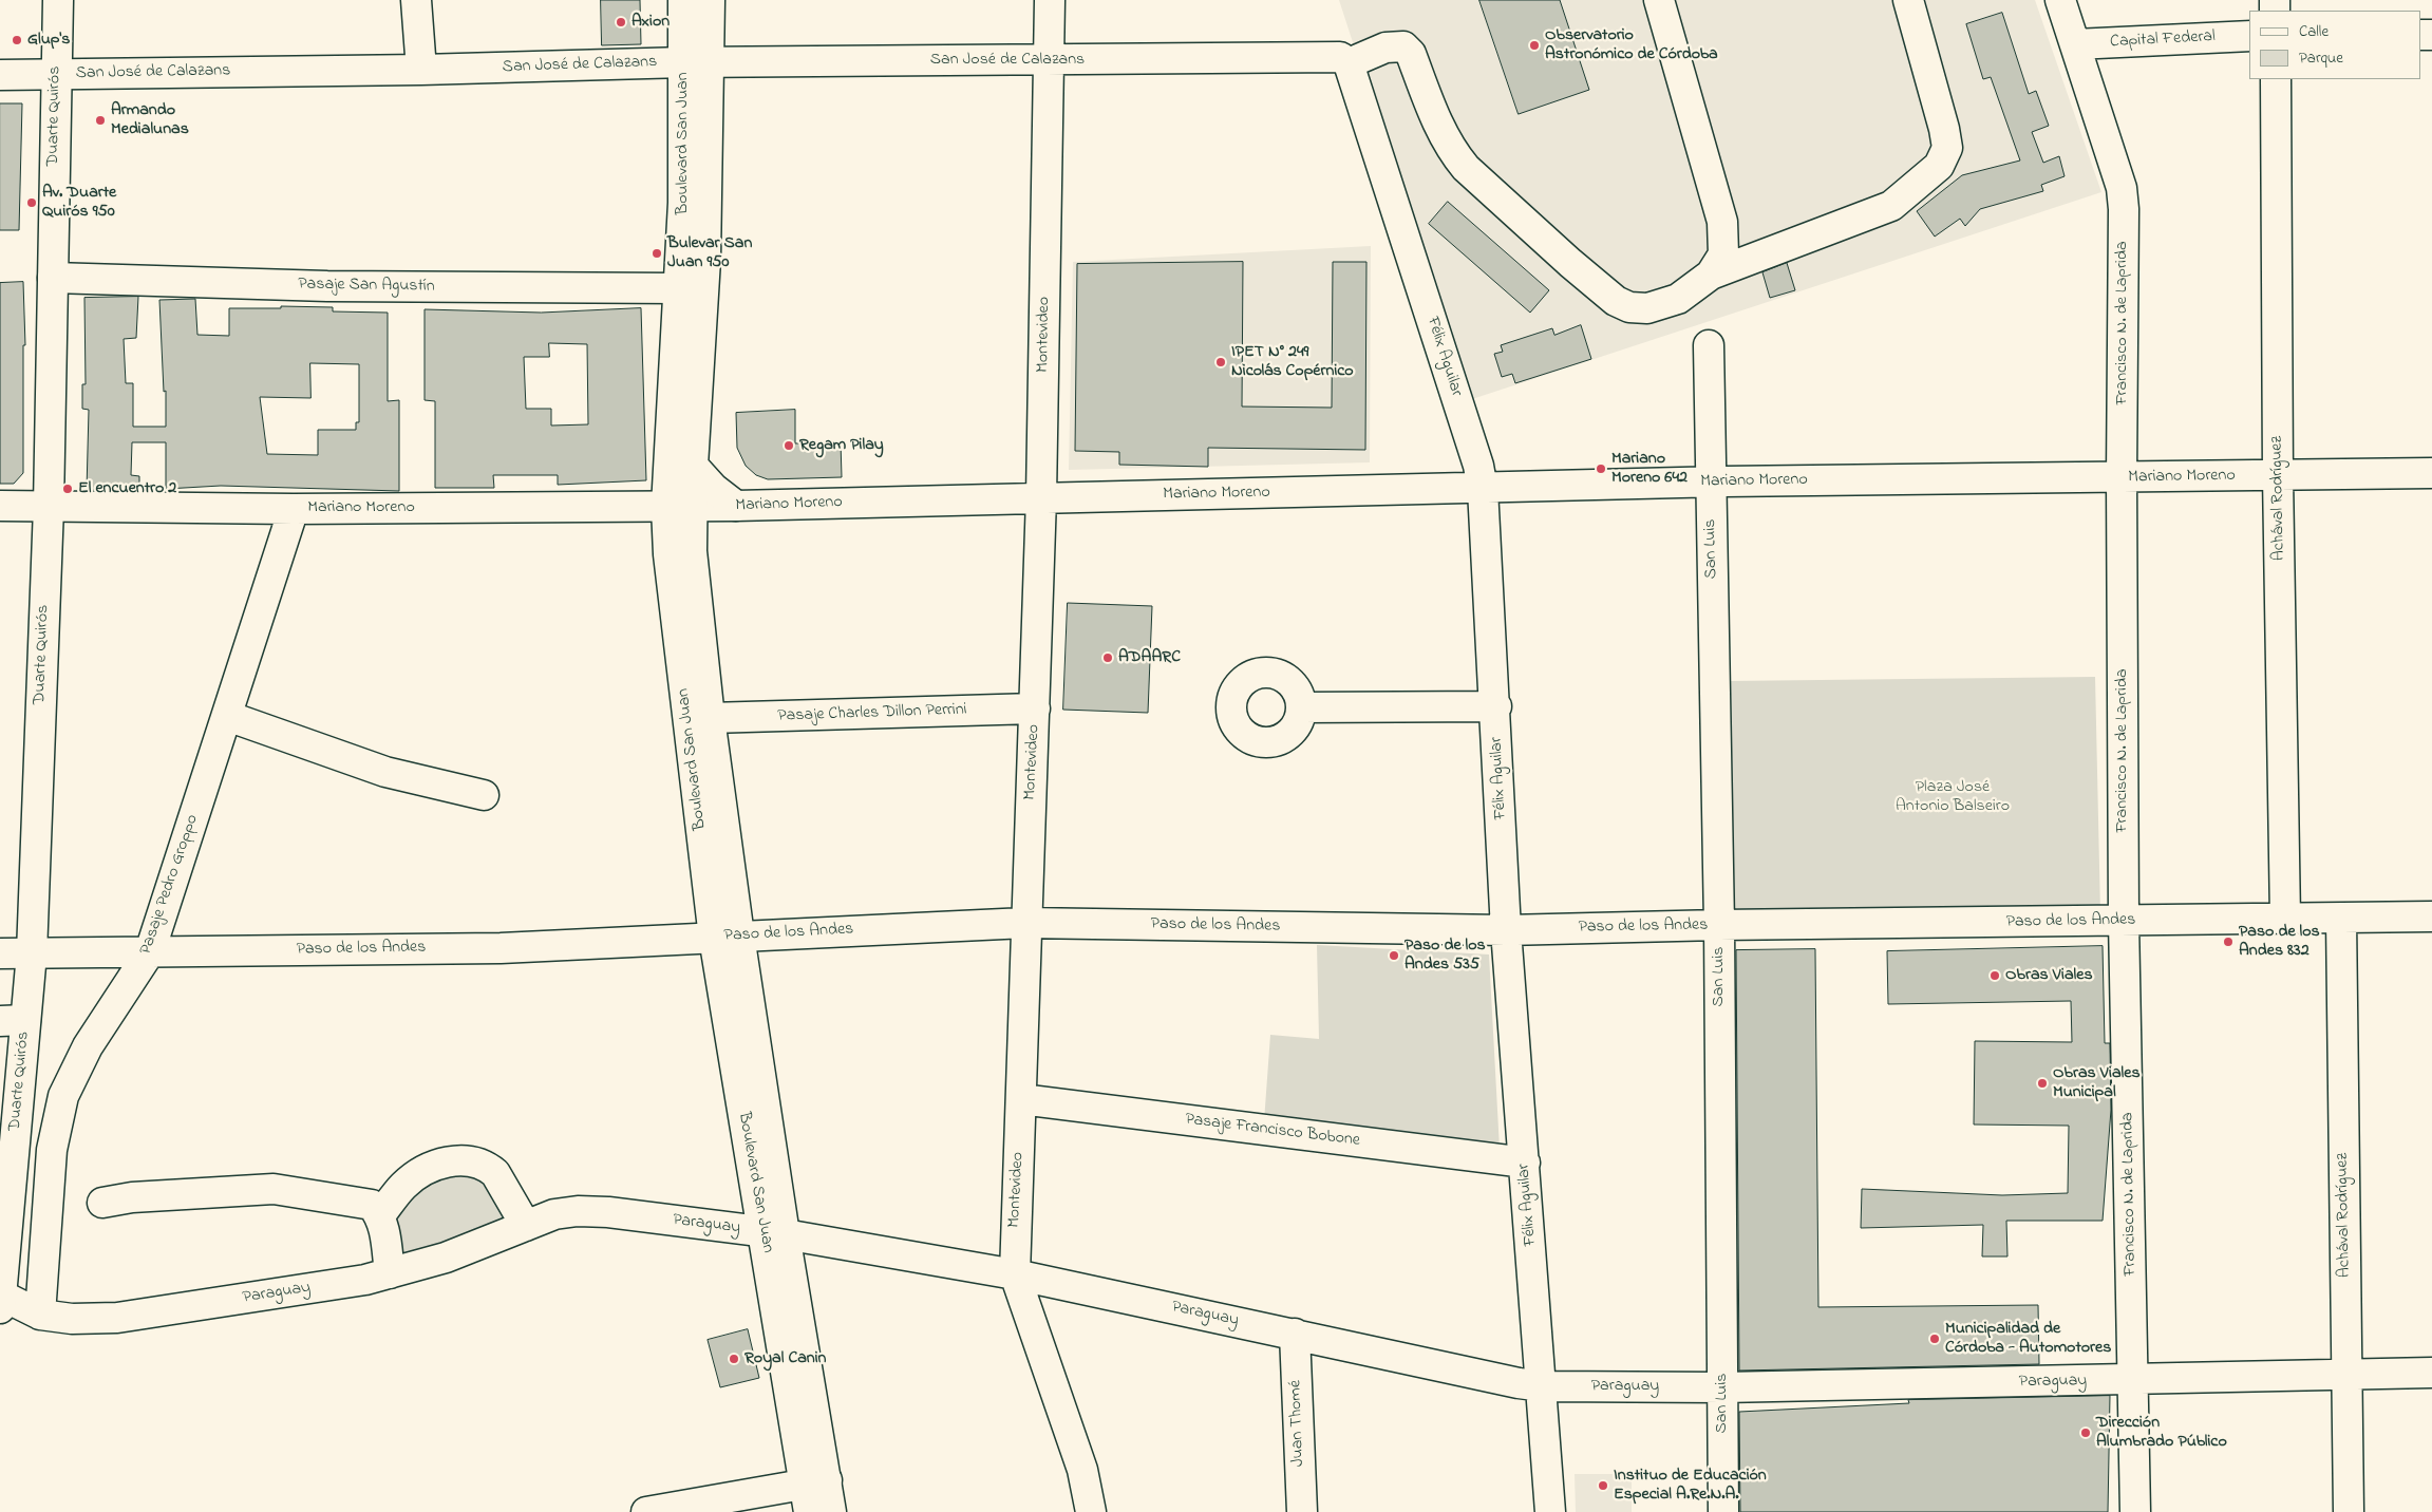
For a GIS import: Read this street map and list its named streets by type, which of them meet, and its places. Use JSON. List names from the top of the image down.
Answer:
{
  "streets": {
    "street": [
      "Capital Federal",
      "San José de Calazans",
      "Duarte Quirós",
      "Boulevard San Juan",
      "Pasaje San Agustín",
      "Francisco N. de Laprida",
      "Montevideo",
      "Félix Aguilar",
      "Mariano Moreno",
      "Achával Rodríguez",
      "San Luis",
      "Pasaje Charles Dillon Perrini",
      "Pasaje Pedro Groppo",
      "Paso de los Andes",
      "Pasaje Francisco Bobone",
      "Paraguay",
      "Juan Thomé"
    ]
  },
  "crossings": [
    ["Capital Federal", "Francisco N. de Laprida"],
    ["San José de Calazans", "Duarte Quirós"],
    ["San José de Calazans", "Boulevard San Juan"],
    ["San José de Calazans", "Montevideo"],
    ["San José de Calazans", "Félix Aguilar"],
    ["Duarte Quirós", "Pasaje San Agustín"],
    ["Duarte Quirós", "Mariano Moreno"],
    ["Duarte Quirós", "Paso de los Andes"],
    ["Duarte Quirós", "Paraguay"],
    ["Boulevard San Juan", "Pasaje San Agustín"],
    ["Boulevard San Juan", "Mariano Moreno"],
    ["Boulevard San Juan", "Pasaje Charles Dillon Perrini"],
    ["Boulevard San Juan", "Paso de los Andes"],
    ["Boulevard San Juan", "Paraguay"],
    ["Francisco N. de Laprida", "Mariano Moreno"],
    ["Francisco N. de Laprida", "Paso de los Andes"],
    ["Francisco N. de Laprida", "Paraguay"],
    ["Montevideo", "Mariano Moreno"],
    ["Montevideo", "Pasaje Charles Dillon Perrini"],
    ["Montevideo", "Paso de los Andes"],
    ["Montevideo", "Pasaje Francisco Bobone"],
    ["Montevideo", "Paraguay"],
    ["Félix Aguilar", "Mariano Moreno"],
    ["Félix Aguilar", "Paso de los Andes"],
    ["Félix Aguilar", "Pasaje Francisco Bobone"],
    ["Félix Aguilar", "Paraguay"],
    ["Mariano Moreno", "Achával Rodríguez"],
    ["Mariano Moreno", "San Luis"],
    ["Mariano Moreno", "Pasaje Pedro Groppo"],
    ["Achával Rodríguez", "Paso de los Andes"],
    ["Achával Rodríguez", "Paraguay"],
    ["San Luis", "Paso de los Andes"],
    ["San Luis", "Paraguay"],
    ["Pasaje Pedro Groppo", "Paso de los Andes"],
    ["Pasaje Pedro Groppo", "Paraguay"],
    ["Paraguay", "Juan Thomé"]
  ],
  "parks": ["Plaza José Antonio Balseiro"],
  "places": [
    "Axion",
    "Glup's",
    "Observatorio Astronómico de Córdoba",
    "Armando Medialunas",
    "Av. Duarte Quirós 950",
    "Bulevar San Juan 950",
    "IPET N° 249 Nicolás Copérnico",
    "Regam Pilay",
    "Mariano Moreno 642",
    "El encuentro 2",
    "ADAARC",
    "Paso de los Andes 832",
    "Paso de los Andes 535",
    "Obras Viales",
    "Obras Viales Municipal",
    "Municipalidad de Córdoba - Automotores",
    "Royal Canin",
    "Dirección Alumbrado Público",
    "Instituo de Educación Especial A.Re.N.A."
  ],
  "legend": ["Calle", "Parque"]
}
